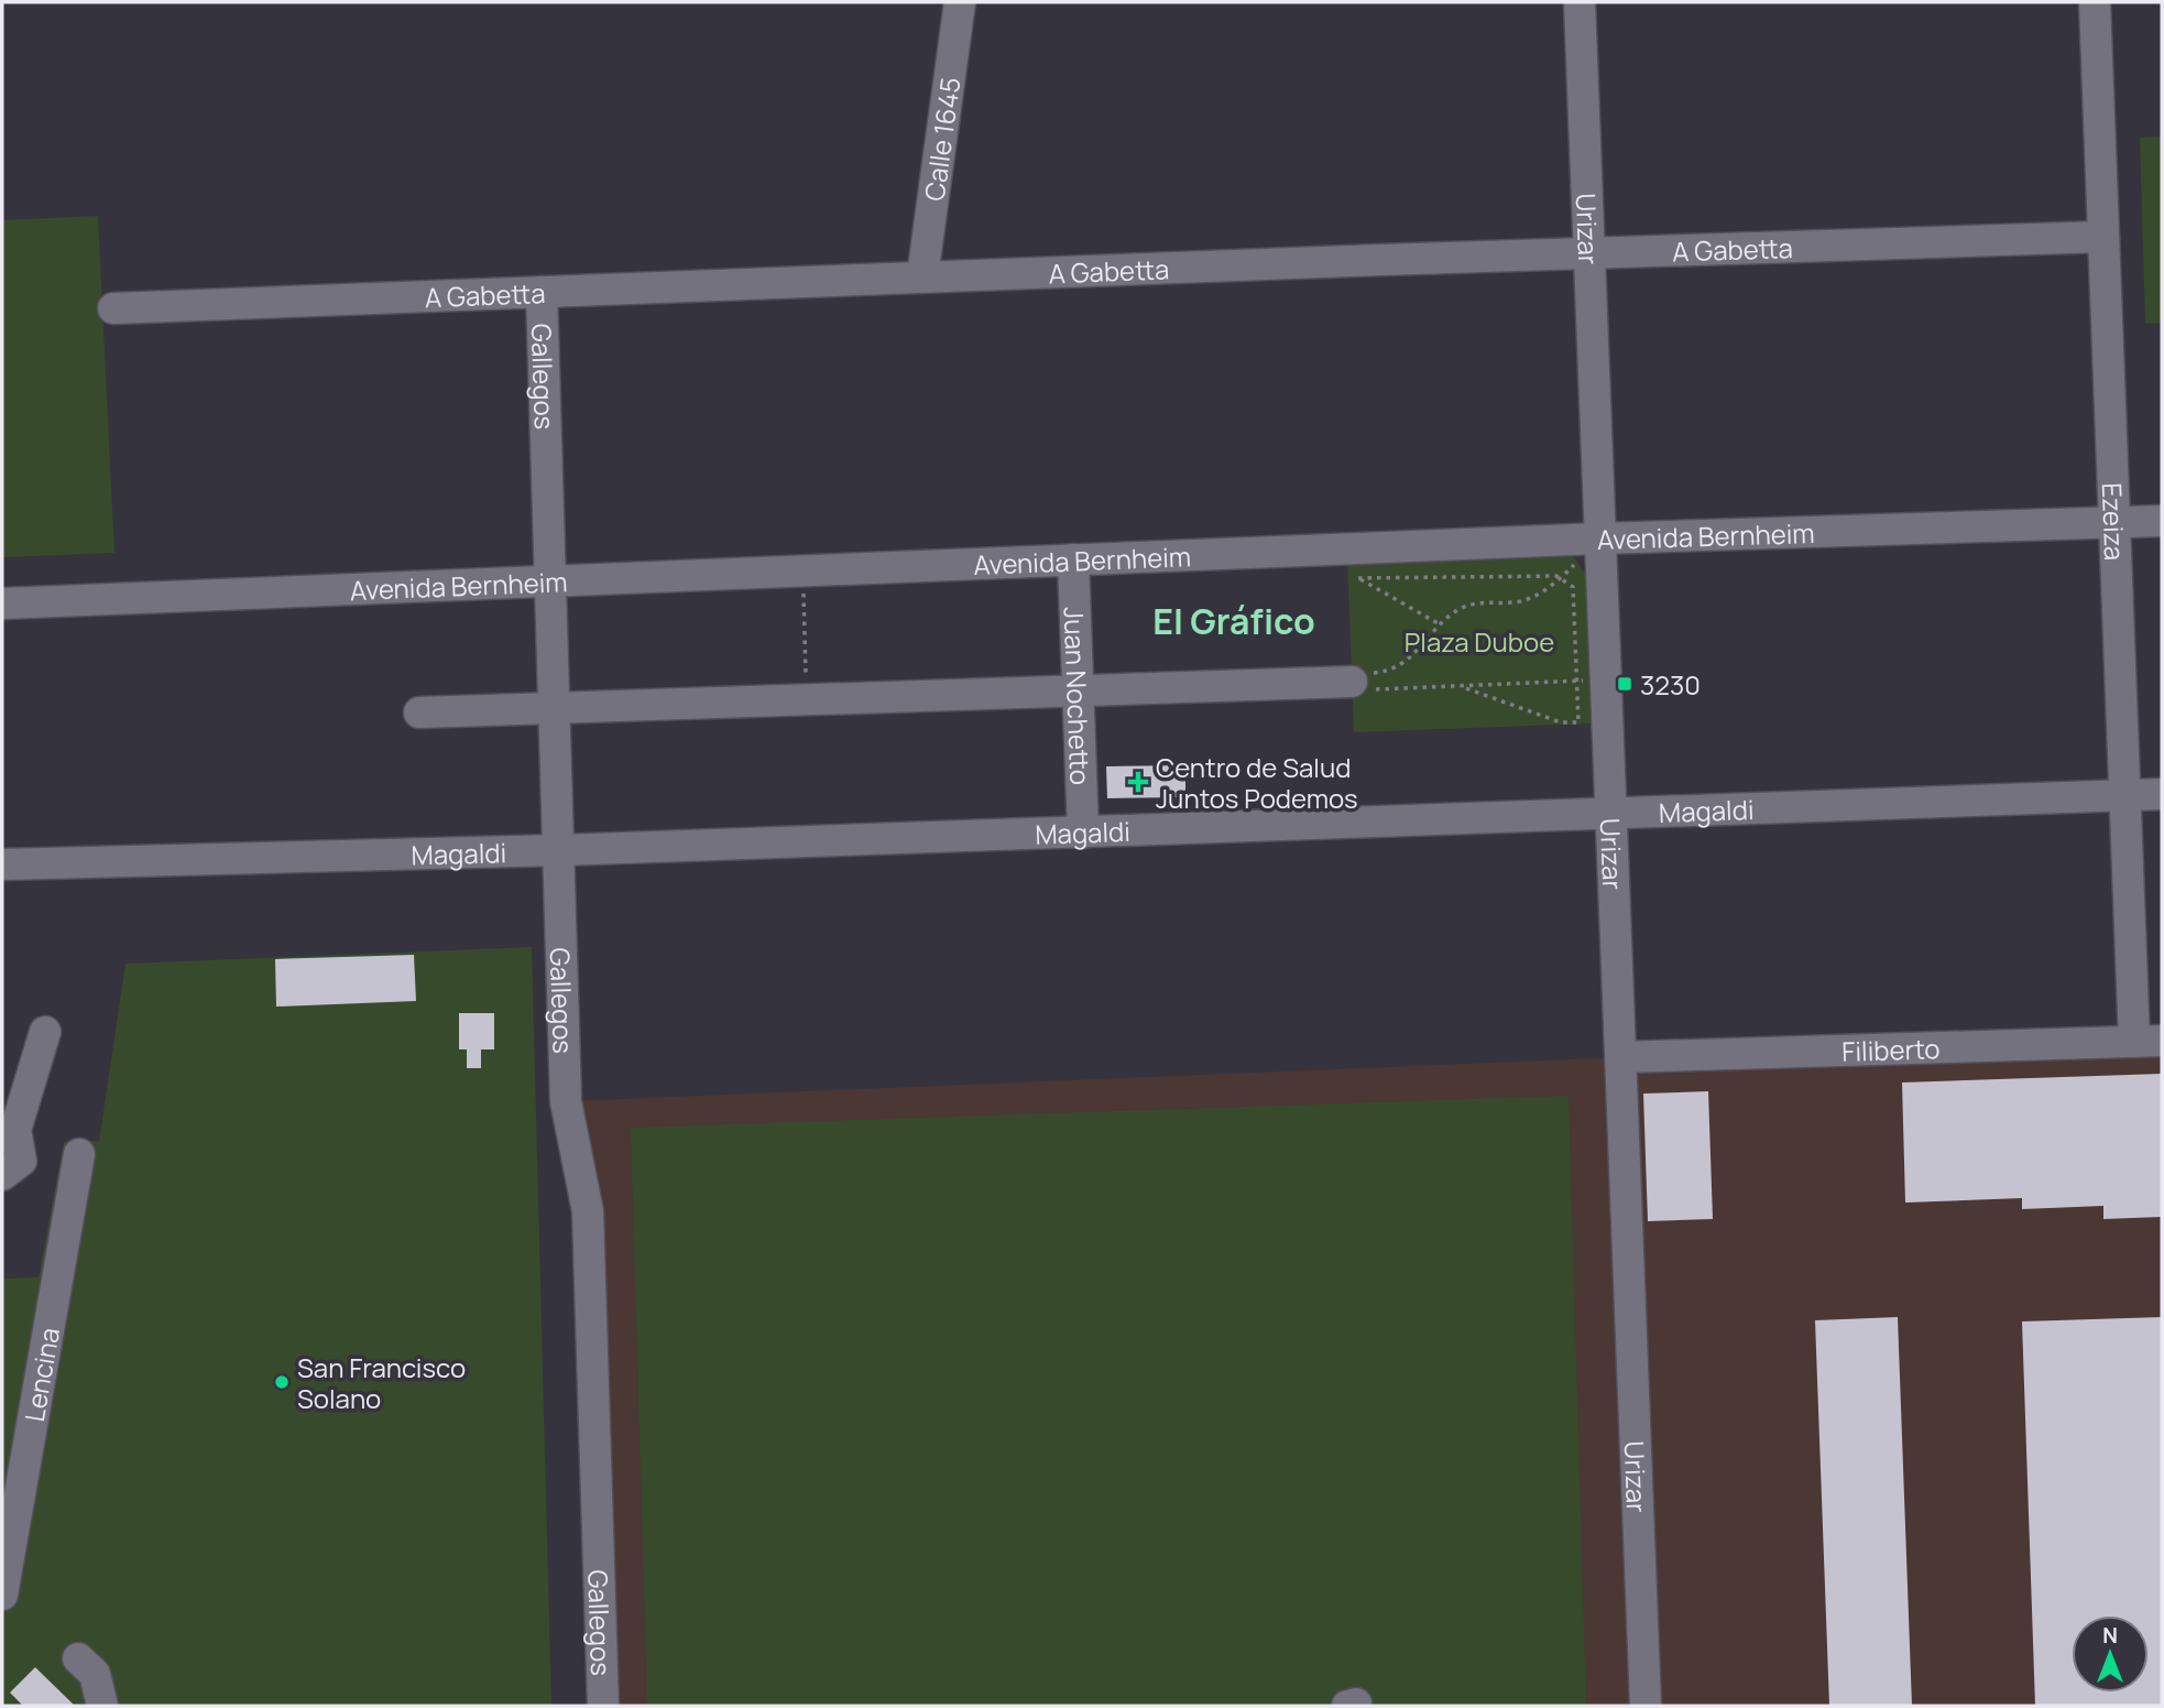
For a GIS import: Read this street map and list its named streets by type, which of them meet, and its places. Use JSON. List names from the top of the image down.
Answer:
{
  "streets": {
    "street": [
      "Calle 1645",
      "Urizar",
      "A Gabetta",
      "Gallegos",
      "Ezeiza",
      "Avenida Bernheim",
      "Juan Nochetto",
      "Magaldi",
      "Filiberto",
      "Lencina"
    ]
  },
  "crossings": [
    ["Calle 1645", "A Gabetta"],
    ["Urizar", "A Gabetta"],
    ["Urizar", "Avenida Bernheim"],
    ["Urizar", "Magaldi"],
    ["Urizar", "Filiberto"],
    ["A Gabetta", "Gallegos"],
    ["A Gabetta", "Ezeiza"],
    ["Gallegos", "Avenida Bernheim"],
    ["Gallegos", "Magaldi"],
    ["Ezeiza", "Avenida Bernheim"],
    ["Ezeiza", "Magaldi"],
    ["Ezeiza", "Filiberto"],
    ["Avenida Bernheim", "Juan Nochetto"],
    ["Juan Nochetto", "Magaldi"]
  ],
  "districts": ["El Gráfico"],
  "parks": ["Plaza Duboe"],
  "places": {
    "transit": ["3230"],
    "health": ["Centro de Salud Juntos Podemos"],
    "other": ["San Francisco Solano"]
  },
  "north": "top"
}
